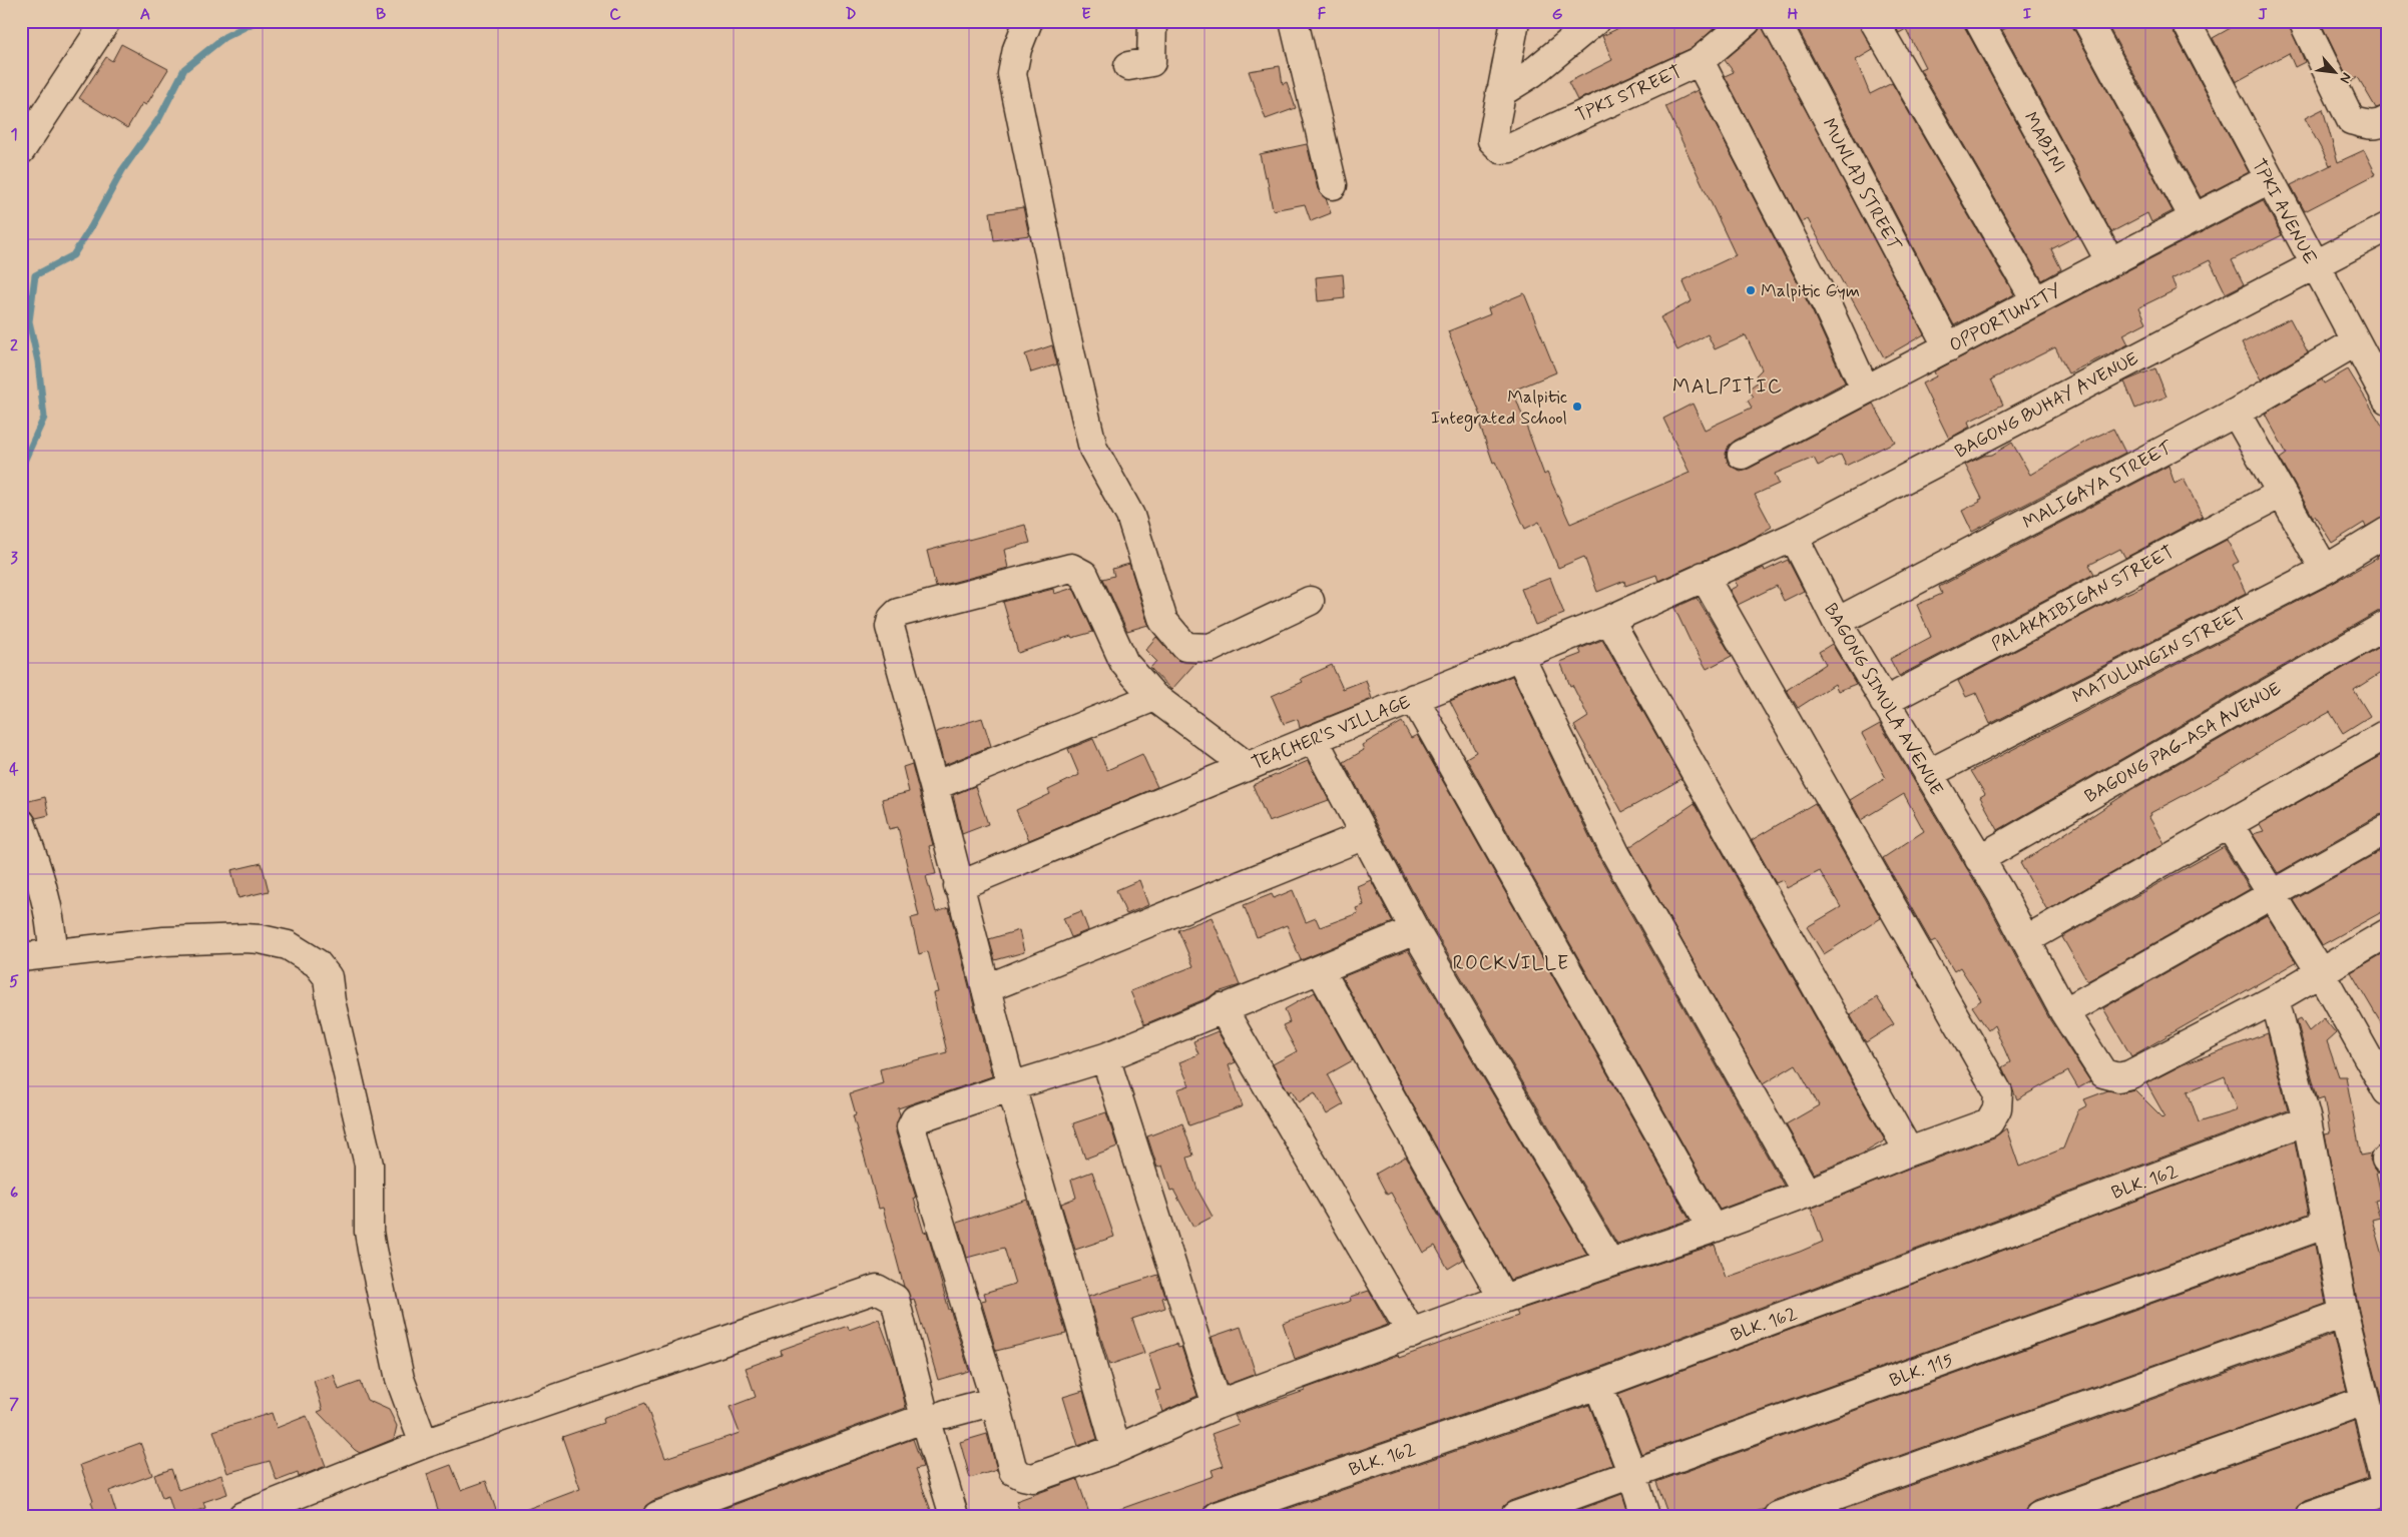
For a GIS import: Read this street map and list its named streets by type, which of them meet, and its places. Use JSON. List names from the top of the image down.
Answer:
{
  "streets": {
    "street": [
      "TPKI STREET",
      "MABINI",
      "MUNLAD STREET",
      "TPKI AVENUE",
      "OPPORTUNITY",
      "BAGONG BUHAY AVENUE",
      "MALIGAYA STREET",
      "PALAKAIBIGAN STREET",
      "MATULUNGIN STREET",
      "BAGONG SIMULA AVENUE",
      "TEACHER'S VILLAGE",
      "BAGONG PAG-ASA AVENUE",
      "BLK. 162",
      "BLK. 115"
    ]
  },
  "crossings": [
    ["MABINI", "OPPORTUNITY"],
    ["MUNLAD STREET", "OPPORTUNITY"],
    ["TPKI AVENUE", "OPPORTUNITY"],
    ["TPKI AVENUE", "BAGONG BUHAY AVENUE"],
    ["TPKI AVENUE", "MALIGAYA STREET"],
    ["BAGONG BUHAY AVENUE", "BAGONG SIMULA AVENUE"],
    ["BAGONG BUHAY AVENUE", "TEACHER'S VILLAGE"],
    ["MALIGAYA STREET", "BAGONG SIMULA AVENUE"],
    ["PALAKAIBIGAN STREET", "BAGONG SIMULA AVENUE"],
    ["MATULUNGIN STREET", "BAGONG SIMULA AVENUE"],
    ["BAGONG SIMULA AVENUE", "BAGONG PAG-ASA AVENUE"]
  ],
  "districts": ["MALPITIC", "ROCKVILLE"],
  "places": ["Malpitic Gym", "Malpitic Integrated School"],
  "north": "bottom right",
  "grid": {
    "columns": [
      "A",
      "B",
      "C",
      "D",
      "E",
      "F",
      "G",
      "H",
      "I",
      "J"
    ],
    "rows": [
      "1",
      "2",
      "3",
      "4",
      "5",
      "6",
      "7"
    ]
  }
}
